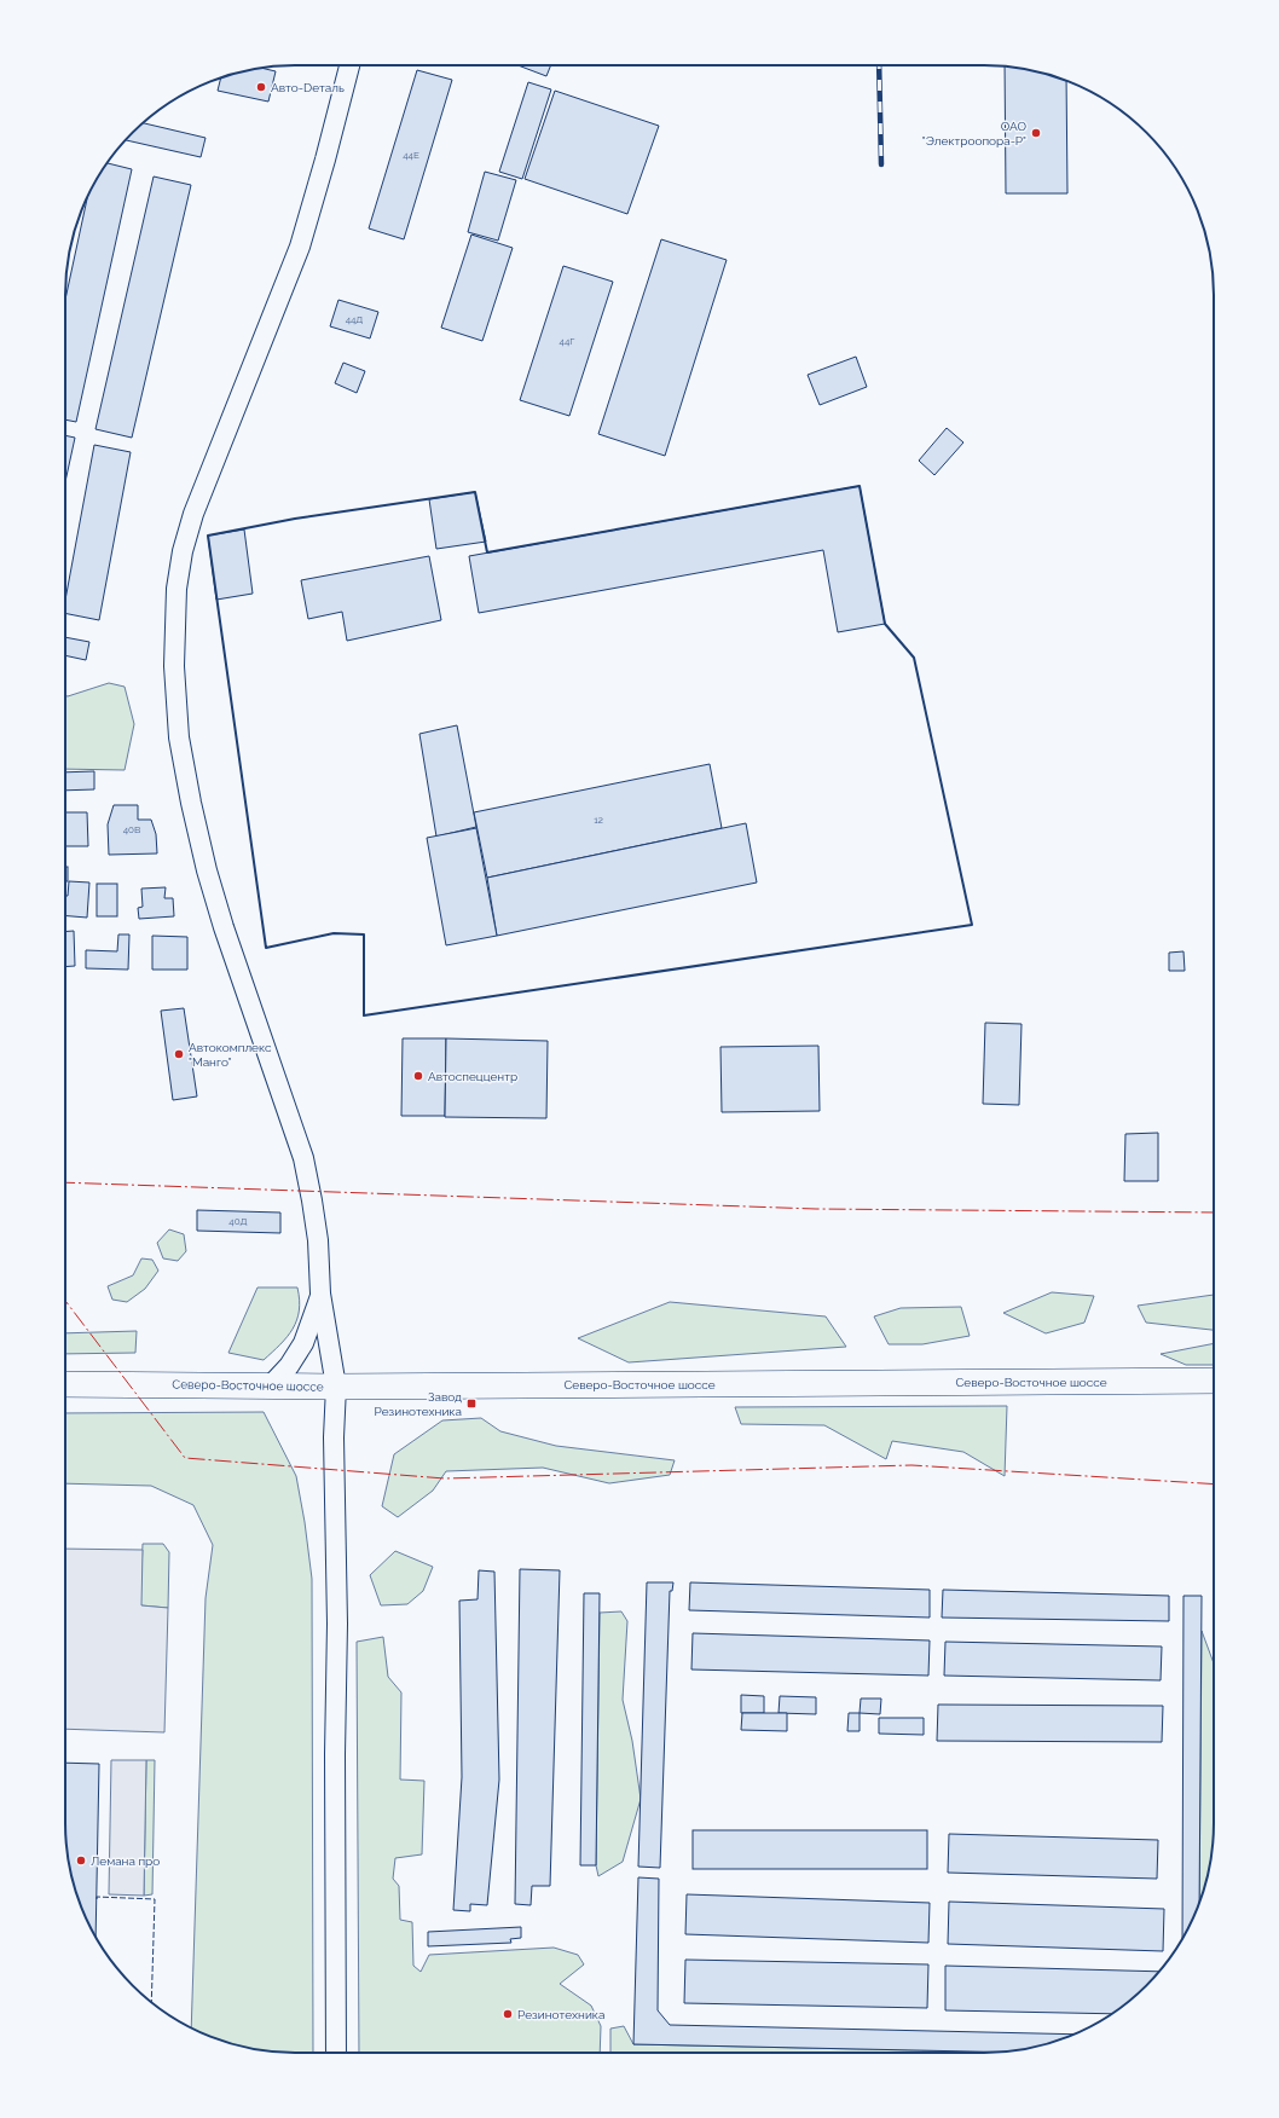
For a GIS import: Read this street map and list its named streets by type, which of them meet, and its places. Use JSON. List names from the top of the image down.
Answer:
{
  "streets": {
    "main road": ["Северо-Восточное шоссе"]
  },
  "places": {
    "other": [
      "Авто-Dеталь",
      "ОАО \"Электроопора-Р\"",
      "Автокомплекс \"Манго\"",
      "Автоспеццентр",
      "Лемана про",
      "Резинотехника"
    ],
    "transit": ["Завод Резинотехника"]
  },
  "house_numbers": [
    "44Е",
    "44Д",
    "44Г",
    "12",
    "40В",
    "40Д"
  ]
}
